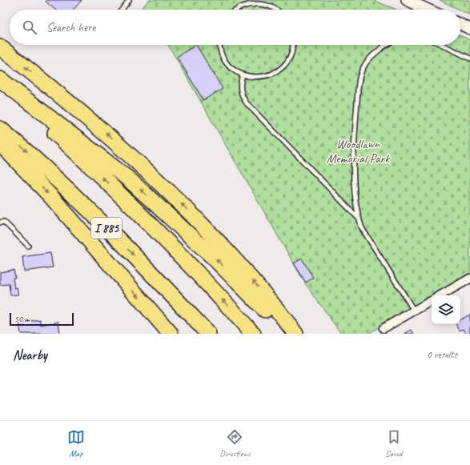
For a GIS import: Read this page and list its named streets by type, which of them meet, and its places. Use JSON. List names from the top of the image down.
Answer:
{
  "streets": {
    "highway": ["I 885"]
  },
  "parks": ["Woodlawn Memorial Park"],
  "scale_bar": "50 m",
  "page": {
    "search": "Search here",
    "scale": "50 m",
    "heading": ["Nearby", "0 results"],
    "nav": ["Map", "Directions", "Saved"]
  }
}
